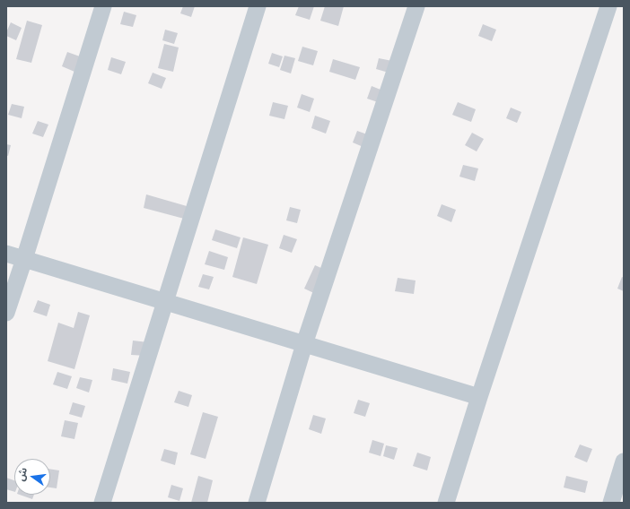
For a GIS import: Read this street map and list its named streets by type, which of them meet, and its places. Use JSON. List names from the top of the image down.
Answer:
{
  "north": "left"
}
